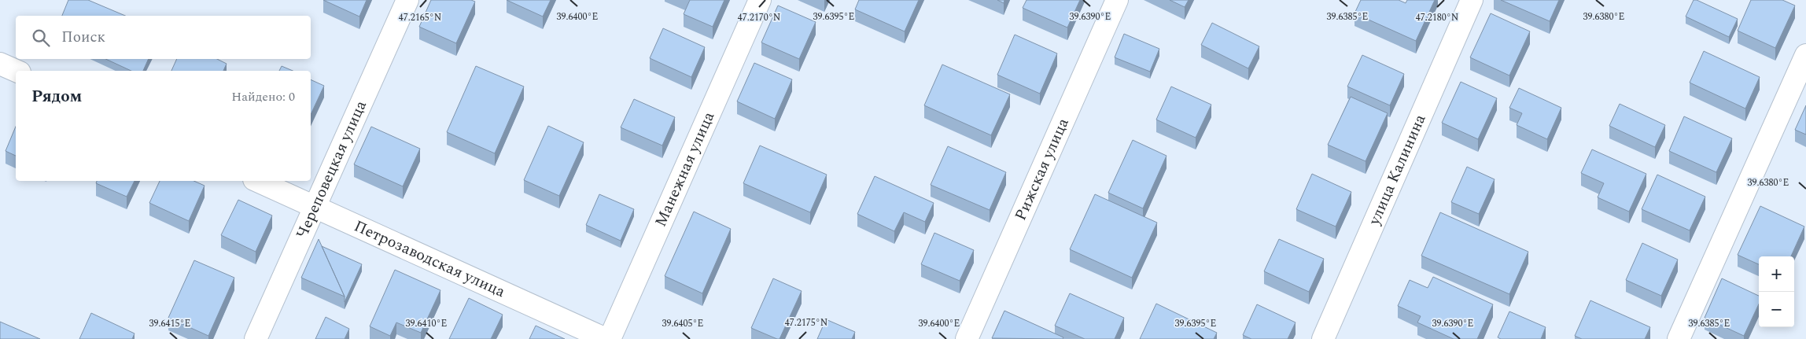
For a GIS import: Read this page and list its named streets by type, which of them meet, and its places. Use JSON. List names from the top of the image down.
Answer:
{
  "streets": {
    "street": [
      "Череповецкая улица",
      "Манежная улица",
      "Рижская улица",
      "улица Калинина",
      "Петрозаводская улица"
    ]
  },
  "crossings": [
    ["Череповецкая улица", "Петрозаводская улица"]
  ],
  "page": {
    "search": "Поиск",
    "heading": ["Рядом", "Найдено: 0"],
    "map_buttons": ["+", "−"]
  },
  "coordinates": [
    "39.6400°E",
    "39.6395°E",
    "39.6390°E",
    "39.6385°E",
    "39.6380°E",
    "47.2165°N",
    "47.2170°N",
    "47.2180°N",
    "47.2175°N",
    "39.6415°E",
    "39.6410°E",
    "39.6405°E"
  ]
}
